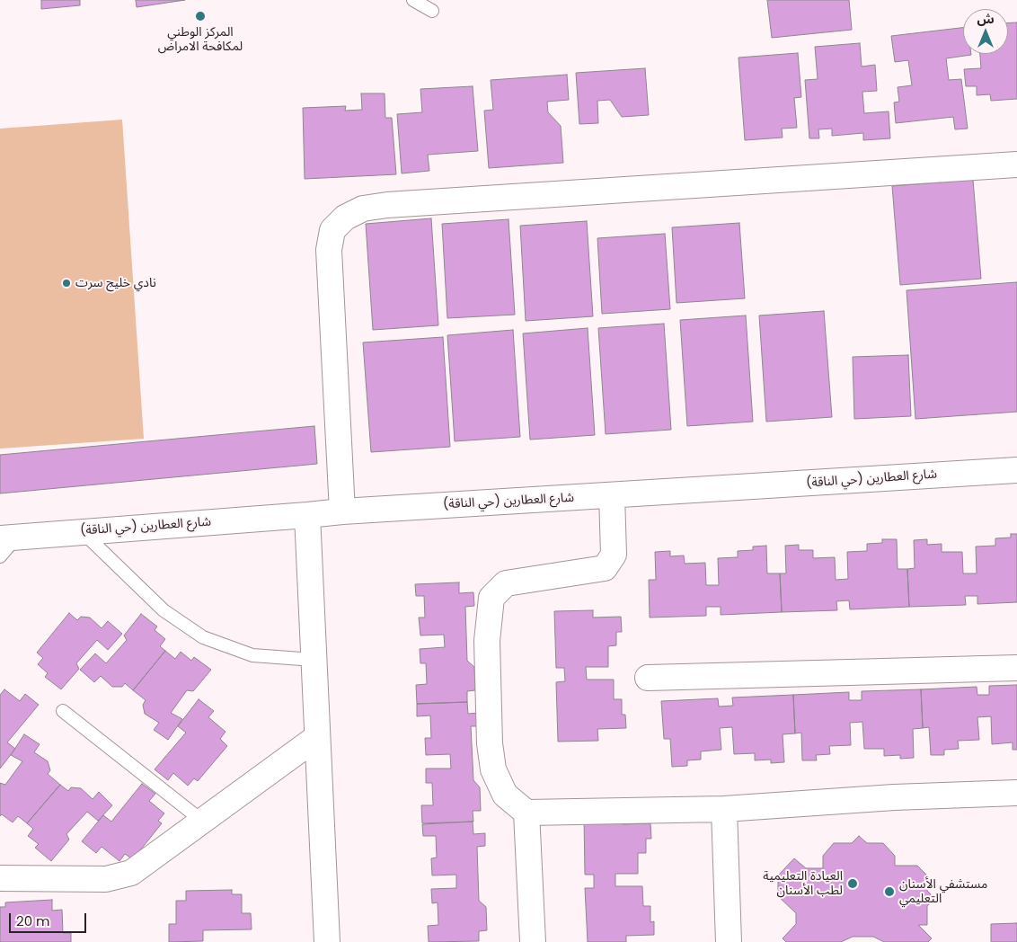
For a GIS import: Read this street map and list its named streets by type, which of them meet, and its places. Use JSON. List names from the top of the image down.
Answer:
{
  "streets": {
    "street": ["شارع العطارين (حي الناقة)"]
  },
  "places": [
    "المركز الوطني لمكافحة الامراض",
    "نادي خليج سرت",
    "العيادة التعليمية لطب الأسنان",
    "مستشفي الأسنان التعليمي"
  ],
  "scale_bar": "20 m",
  "north": "top"
}
